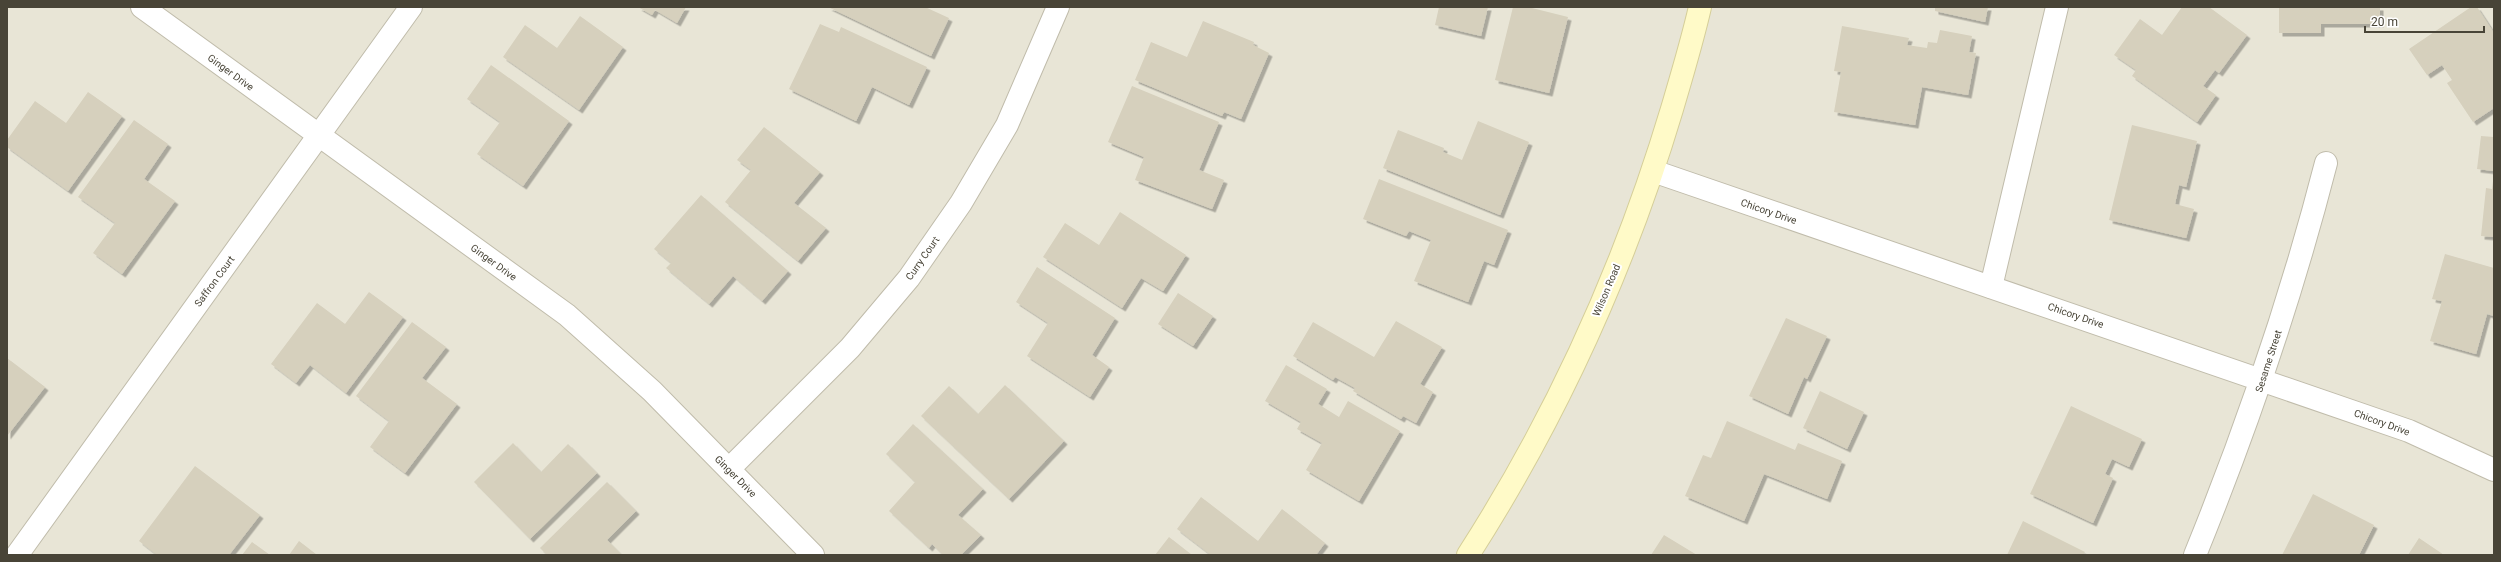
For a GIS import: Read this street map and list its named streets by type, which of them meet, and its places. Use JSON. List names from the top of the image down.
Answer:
{
  "streets": {
    "street": [
      "Ginger Drive",
      "Chicory Drive",
      "Curry Court",
      "Saffron Court",
      "Wilson Road",
      "Sesame Street"
    ]
  },
  "crossings": [
    ["Ginger Drive", "Curry Court"],
    ["Ginger Drive", "Saffron Court"],
    ["Chicory Drive", "Wilson Road"],
    ["Chicory Drive", "Sesame Street"]
  ],
  "scale_bar": "20 m"
}
